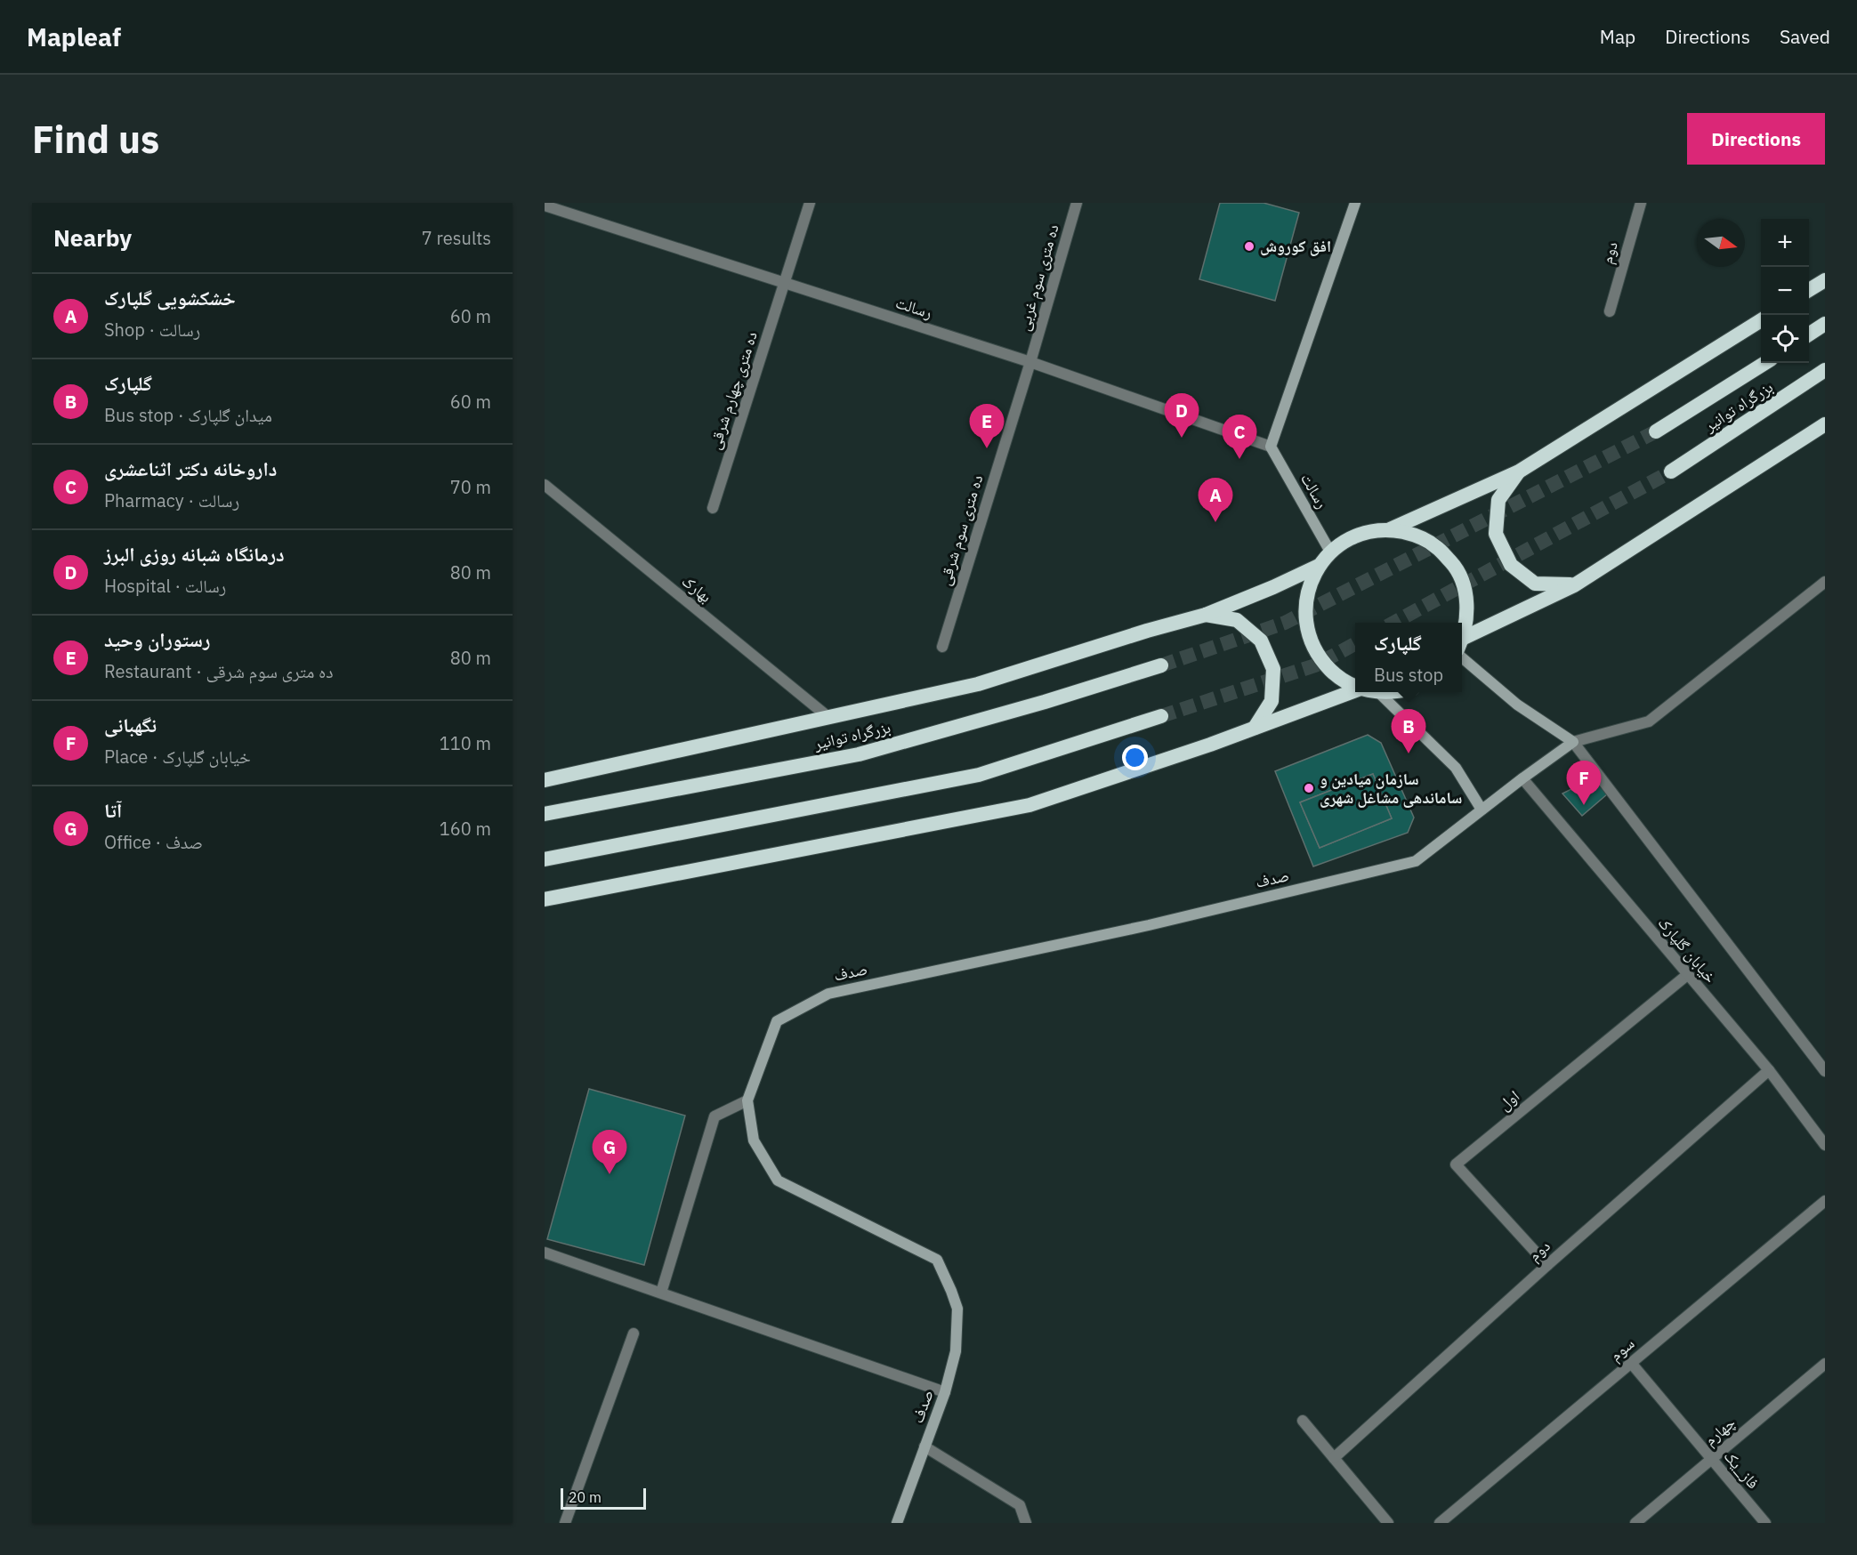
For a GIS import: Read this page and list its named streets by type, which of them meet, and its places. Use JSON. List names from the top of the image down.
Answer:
{
  "streets": {
    "highway": ["بزرگراه توانیر"],
    "main road": ["رسالت", "صدف"],
    "street": [
      "دوم",
      "ده متری سوم غربی",
      "ده متری چهارم شرقی",
      "ده متری سوم شرقی",
      "بهارک",
      "خیابان گلپارک",
      "اول",
      "سوم",
      "چهارم",
      "فاز_یک"
    ]
  },
  "crossings": [
    ["دوم", "خیابان گلپارک"],
    ["دوم", "اول"],
    ["ده متری سوم غربی", "رسالت"],
    ["ده متری سوم غربی", "ده متری سوم شرقی"],
    ["رسالت", "ده متری چهارم شرقی"],
    ["رسالت", "ده متری سوم شرقی"],
    ["صدف", "خیابان گلپارک"],
    ["خیابان گلپارک", "اول"],
    ["سوم", "فاز_یک"],
    ["چهارم", "فاز_یک"]
  ],
  "places": ["افق کوروش", "سازمان میادین و ساماندهی مشاغل شهری"],
  "scale_bar": "20 m",
  "north": "right",
  "page": {
    "header": "Mapleaf",
    "nav": ["Map", "Directions", "Saved"],
    "buttons": "Directions",
    "title": "Find us",
    "heading": ["Nearby", "7 results"],
    "map_buttons": ["+", "−"],
    "list": [
      {
        "mark": "A",
        "name": "خشکشویی گلپارک",
        "note": "Shop · رسالت",
        "value": "60 m"
      },
      {
        "mark": "B",
        "name": "گلپارک",
        "note": "Bus stop · میدان گلپارک",
        "value": "60 m"
      },
      {
        "mark": "C",
        "name": "داروخانه دکتر اثناعشری",
        "note": "Pharmacy · رسالت",
        "value": "70 m"
      },
      {
        "mark": "D",
        "name": "درمانگاه شبانه روزی البرز",
        "note": "Hospital · رسالت",
        "value": "80 m"
      },
      {
        "mark": "E",
        "name": "رستوران وحید",
        "note": "Restaurant · ده متری سوم شرقی",
        "value": "80 m"
      },
      {
        "mark": "F",
        "name": "نگهبانی",
        "note": "Place · خیابان گلپارک",
        "value": "110 m"
      },
      {
        "mark": "G",
        "name": "آتا",
        "note": "Office · صدف",
        "value": "160 m"
      }
    ],
    "pins": [
      "D",
      "E",
      "C",
      "A",
      "B",
      "F",
      "G"
    ],
    "popup": ["گلپارک", "Bus stop"],
    "scale": "20 m"
  }
}
